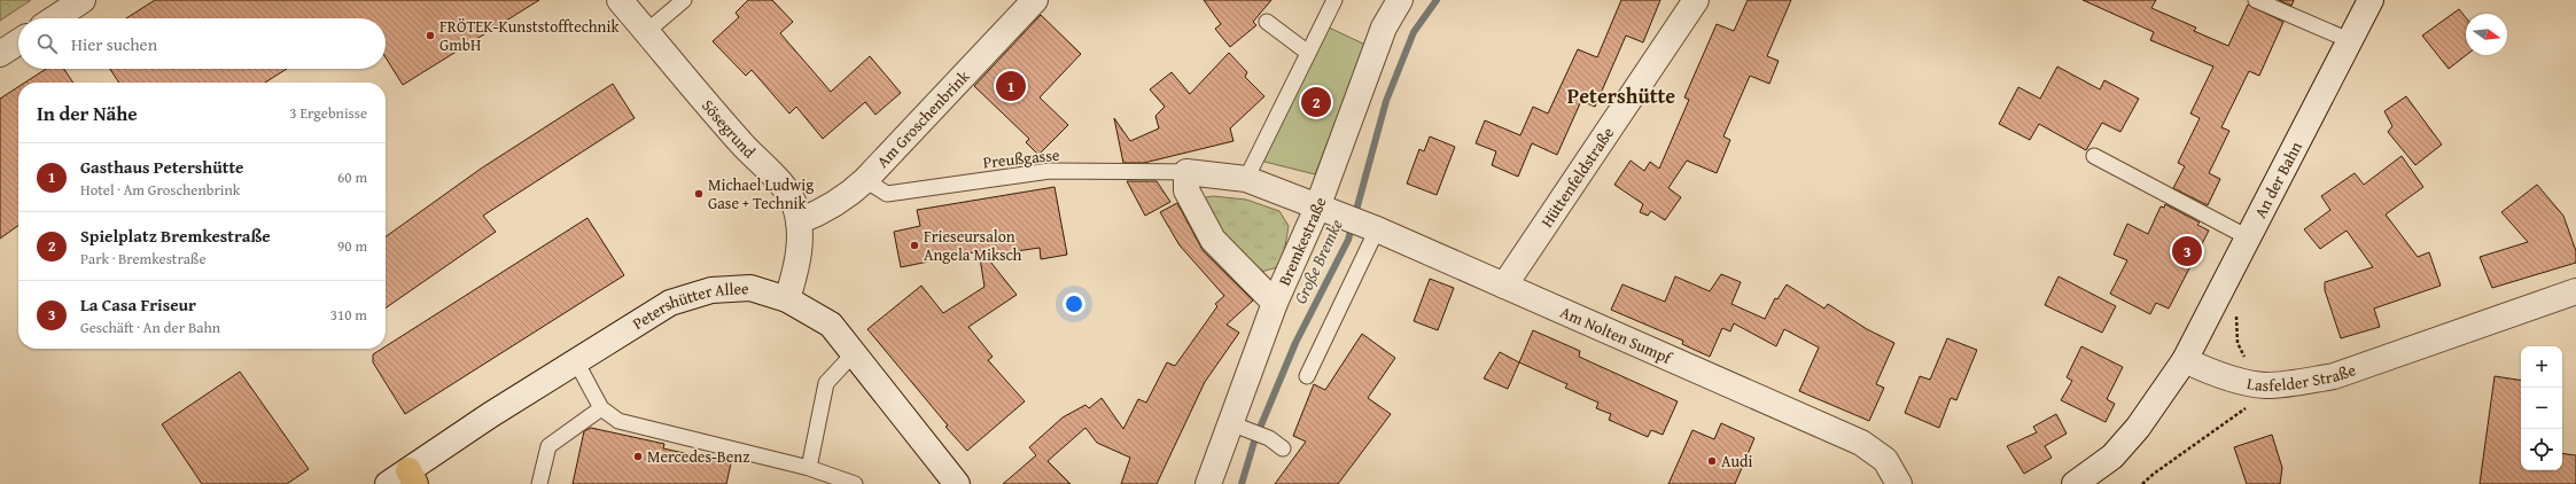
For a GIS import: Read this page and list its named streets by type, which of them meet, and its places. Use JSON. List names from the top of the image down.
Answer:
{
  "streets": {
    "street": [
      "Am Groschenbrink",
      "Sösegrund",
      "Hüttenfeldstraße",
      "An der Bahn",
      "Bremkestraße",
      "Petershütter Allee",
      "Am Nolten Sumpf",
      "Lasfelder Straße"
    ],
    "lane": ["Preußgasse"]
  },
  "crossings": [
    ["Am Groschenbrink", "Sösegrund"],
    ["Am Groschenbrink", "Preußgasse"],
    ["Sösegrund", "Petershütter Allee"],
    ["Preußgasse", "Am Nolten Sumpf"],
    ["Hüttenfeldstraße", "Am Nolten Sumpf"],
    ["An der Bahn", "Lasfelder Straße"],
    ["Bremkestraße", "Am Nolten Sumpf"]
  ],
  "districts": ["Petershütte"],
  "water": ["Große Bremke"],
  "places": [
    "FRÖTEK-Kunststofftechnik GmbH",
    "Michael Ludwig Gase + Technik",
    "Frieseursalon Angela Miksch",
    "Mercedes-Benz",
    "Audi"
  ],
  "north": "right",
  "page": {
    "search": "Hier suchen",
    "pins": ["1", "2", "3"],
    "heading": ["In der Nähe", "3 Ergebnisse"],
    "list": [
      {
        "mark": "1",
        "name": "Gasthaus Petershütte",
        "note": "Hotel · Am Groschenbrink",
        "value": "60 m"
      },
      {
        "mark": "2",
        "name": "Spielplatz Bremkestraße",
        "note": "Park · Bremkestraße",
        "value": "90 m"
      },
      {
        "mark": "3",
        "name": "La Casa Friseur",
        "note": "Geschäft · An der Bahn",
        "value": "310 m"
      }
    ],
    "map_buttons": ["+", "−"]
  }
}
